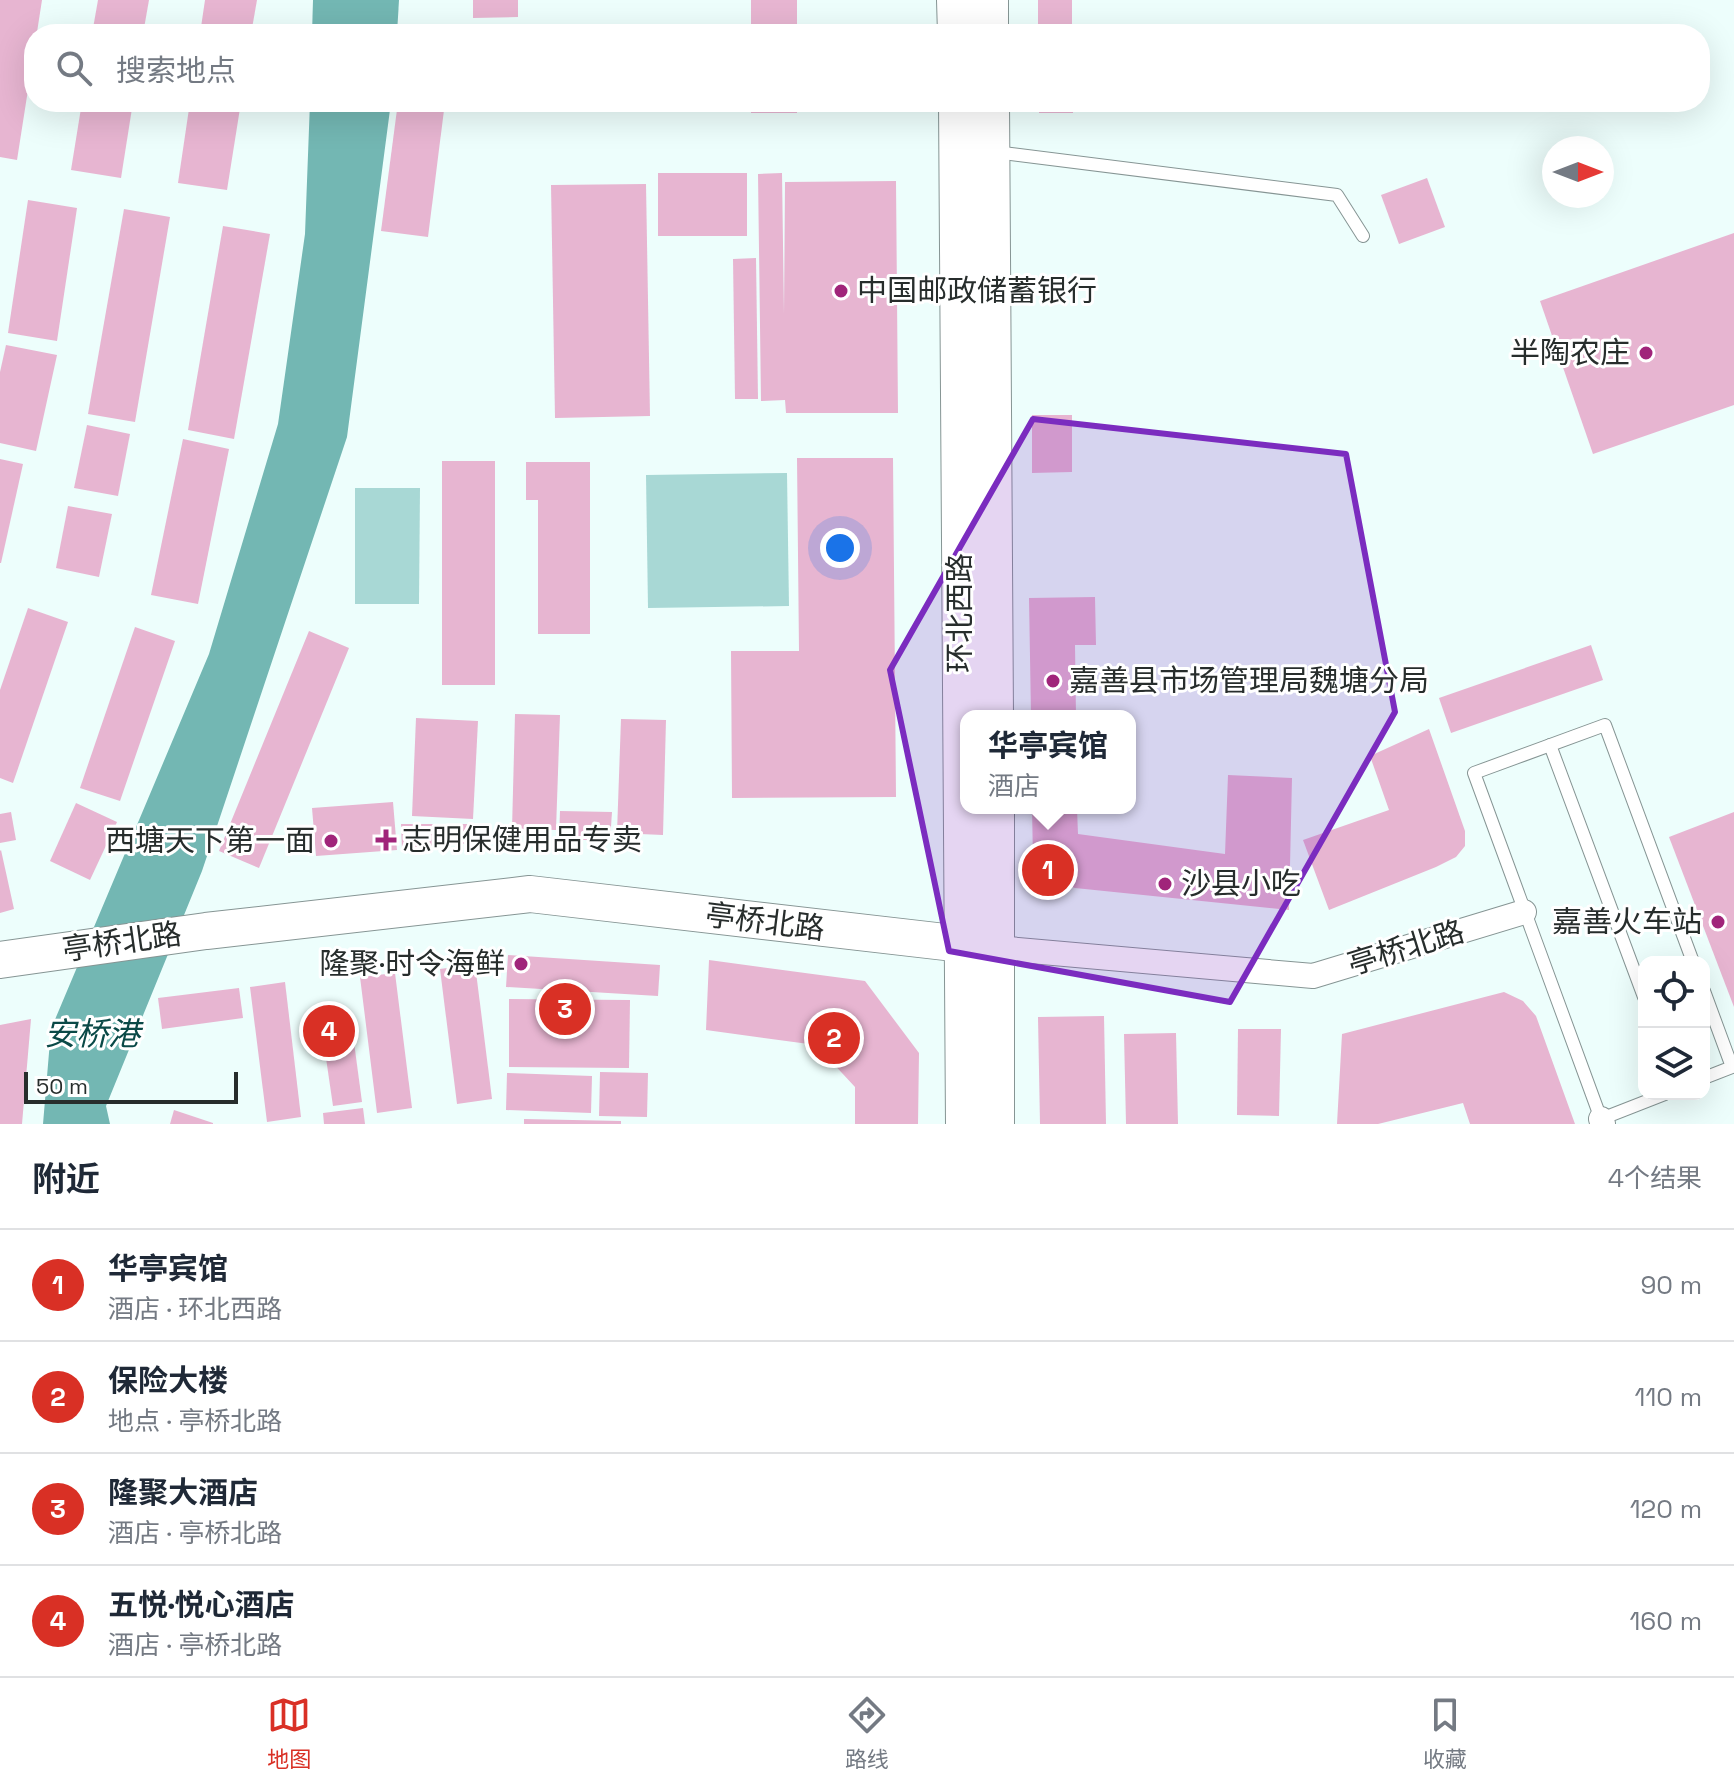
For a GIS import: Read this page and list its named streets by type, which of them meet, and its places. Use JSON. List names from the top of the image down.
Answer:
{
  "streets": {
    "street": ["环北西路", "亭桥北路"]
  },
  "crossings": [
    ["环北西路", "亭桥北路"]
  ],
  "water": ["安桥港"],
  "places": {
    "other": [
      "中国邮政储蓄银行",
      "半陶农庄",
      "嘉善县市场管理局魏塘分局",
      "西塘天下第一面",
      "沙县小吃",
      "嘉善火车站",
      "隆聚·时令海鲜"
    ],
    "health": ["志明保健用品专卖"]
  },
  "scale_bar": "50 m",
  "north": "right",
  "page": {
    "search": "搜索地点",
    "popup": ["华亭宾馆", "酒店"],
    "pins": [
      "1",
      "3",
      "4",
      "2"
    ],
    "scale": "50 m",
    "heading": ["附近", "4个结果"],
    "list": [
      {
        "mark": "1",
        "name": "华亭宾馆",
        "note": "酒店 · 环北西路",
        "value": "90 m"
      },
      {
        "mark": "2",
        "name": "保险大楼",
        "note": "地点 · 亭桥北路",
        "value": "110 m"
      },
      {
        "mark": "3",
        "name": "隆聚大酒店",
        "note": "酒店 · 亭桥北路",
        "value": "120 m"
      },
      {
        "mark": "4",
        "name": "五悦·悦心酒店",
        "note": "酒店 · 亭桥北路",
        "value": "160 m"
      }
    ],
    "nav": ["地图", "路线", "收藏"]
  }
}
